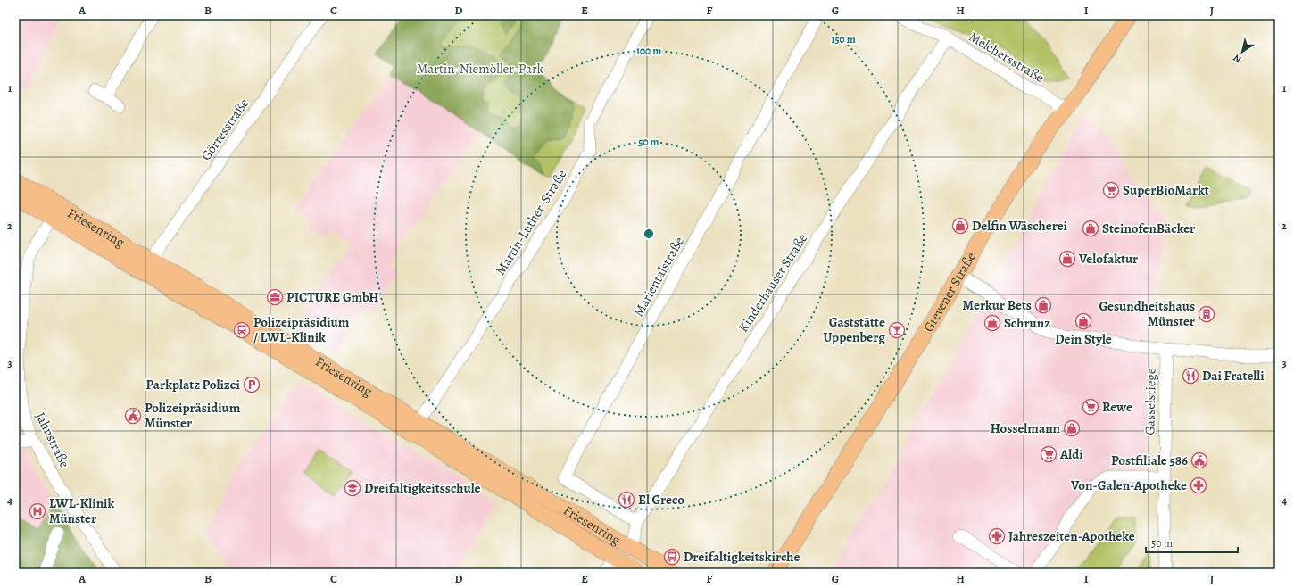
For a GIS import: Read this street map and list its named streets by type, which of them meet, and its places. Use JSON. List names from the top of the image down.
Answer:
{
  "streets": {
    "main road": ["Friesenring", "Grevener Straße"],
    "street": [
      "Melchersstraße",
      "Görresstraße",
      "Martin-Luther-Straße",
      "Marientalstraße",
      "Kinderhauser Straße",
      "Gasselstiege",
      "Jahnstraße"
    ]
  },
  "crossings": [
    ["Melchersstraße", "Kinderhauser Straße"],
    ["Melchersstraße", "Grevener Straße"],
    ["Görresstraße", "Friesenring"],
    ["Martin-Luther-Straße", "Friesenring"],
    ["Friesenring", "Kinderhauser Straße"],
    ["Friesenring", "Jahnstraße"],
    ["Marientalstraße", "Kinderhauser Straße"]
  ],
  "parks": ["Martin-Niemöller-Park"],
  "places": {
    "supermarket": ["SuperBioMarkt", "Rewe", "Aldi"],
    "shop": [
      "Delfin Wäscherei",
      "SteinofenBäcker",
      "Velofaktur",
      "Merkur Bets",
      "Dein Style",
      "Schrunz",
      "Hosselmann"
    ],
    "office": ["PICTURE GmbH"],
    "building": ["Gesundheitshaus Münster"],
    "bus stop": ["Polizeipräsidium / LWL-Klinik", "Dreifaltigkeitskirche"],
    "bar": ["Gaststätte Uppenberg"],
    "restaurant": ["Dai Fratelli", "El Greco"],
    "parking": ["Parkplatz Polizei"],
    "public building": ["Polizeipräsidium Münster", "Postfiliale 586"],
    "pharmacy": ["Von-Galen-Apotheke", "Jahreszeiten-Apotheke"],
    "school or university": ["Dreifaltigkeitsschule"],
    "hospital": ["LWL-Klinik Münster"]
  },
  "scale_bar": "50 m",
  "north": "bottom left",
  "grid": {
    "columns": [
      "A",
      "B",
      "C",
      "D",
      "E",
      "F",
      "G",
      "H",
      "I",
      "J"
    ],
    "rows": [
      "1",
      "2",
      "3",
      "4"
    ]
  },
  "rings": ["150 m", "100 m", "50 m"]
}
